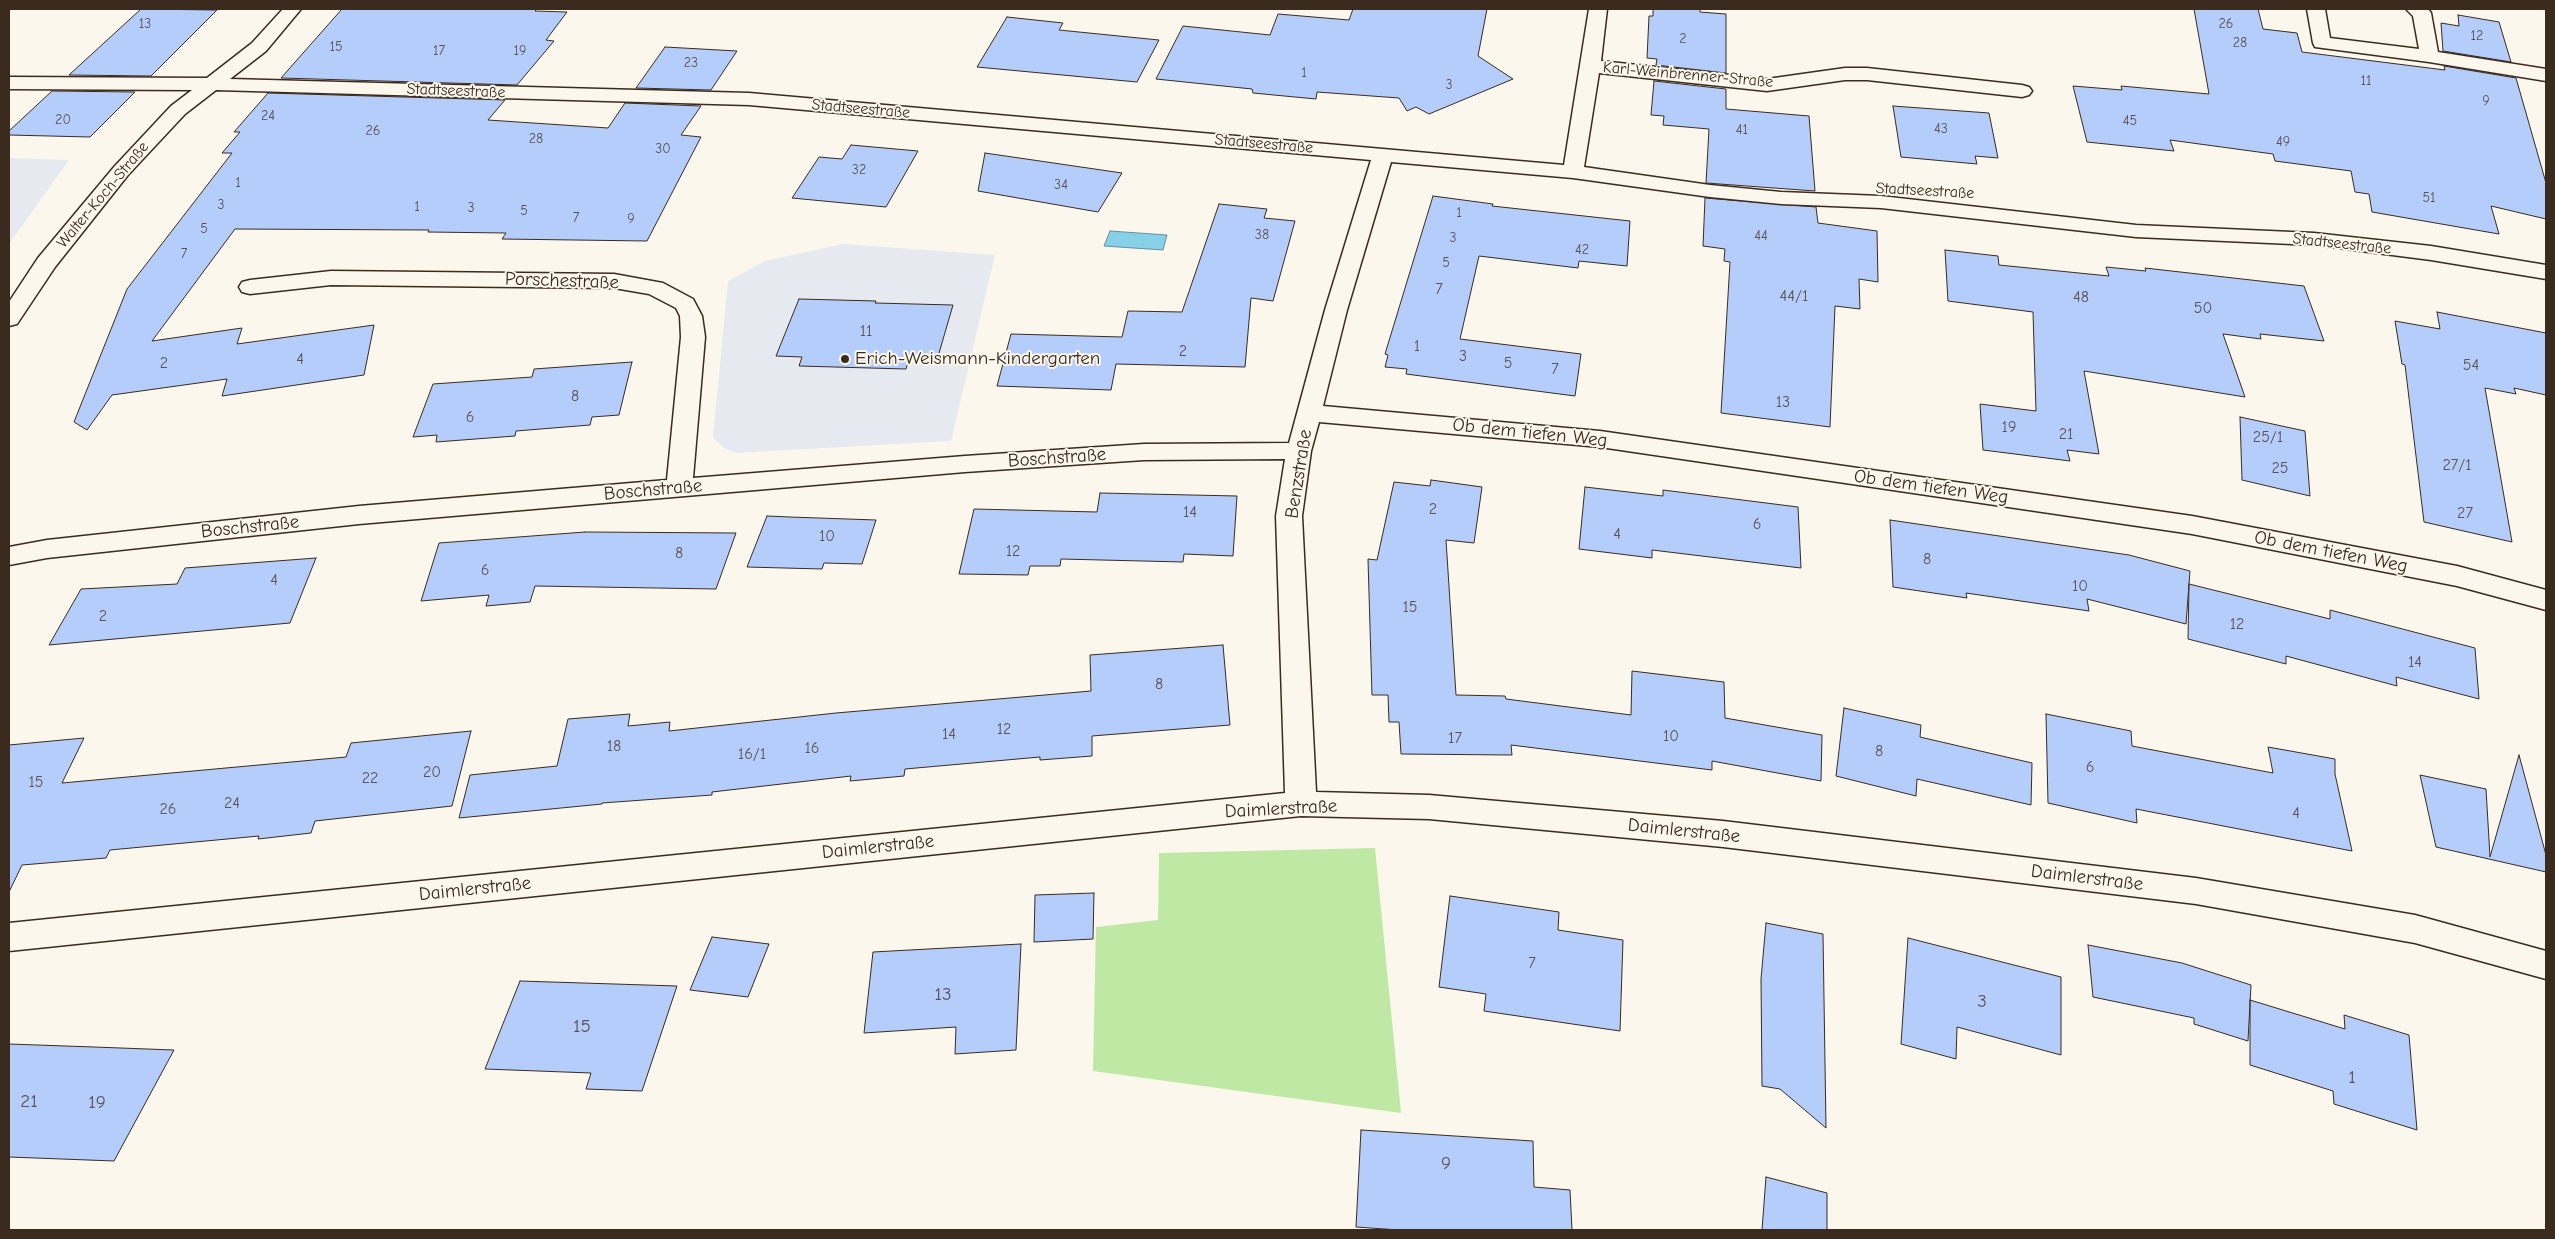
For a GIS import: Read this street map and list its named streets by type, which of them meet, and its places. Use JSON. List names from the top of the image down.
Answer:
{
  "streets": {
    "street": [
      "Karl-Weinbrenner-Straße",
      "Stadtseestraße",
      "Walter-Koch-Straße",
      "Porschestraße",
      "Ob dem tiefen Weg",
      "Boschstraße",
      "Benzstraße",
      "Daimlerstraße"
    ]
  },
  "crossings": [
    ["Karl-Weinbrenner-Straße", "Stadtseestraße"],
    ["Stadtseestraße", "Walter-Koch-Straße"],
    ["Stadtseestraße", "Benzstraße"],
    ["Porschestraße", "Boschstraße"],
    ["Ob dem tiefen Weg", "Benzstraße"],
    ["Boschstraße", "Benzstraße"],
    ["Benzstraße", "Daimlerstraße"]
  ],
  "places": ["Erich-Weismann-Kindergarten"],
  "house_numbers": [
    "13",
    "26",
    "12",
    "2",
    "28",
    "15",
    "17",
    "19",
    "23",
    "1",
    "11",
    "3",
    "9",
    "24",
    "20",
    "45",
    "43",
    "41",
    "26",
    "28",
    "49",
    "30",
    "32",
    "1",
    "34",
    "51",
    "3",
    "1",
    "3",
    "5",
    "1",
    "7",
    "9",
    "5",
    "38",
    "44",
    "3",
    "42",
    "7",
    "5",
    "7",
    "44/1",
    "48",
    "50",
    "11",
    "1",
    "2",
    "3",
    "4",
    "2",
    "5",
    "54",
    "7",
    "8",
    "13",
    "6",
    "19",
    "21",
    "25/1",
    "27/1",
    "25",
    "2",
    "14",
    "27",
    "6",
    "4",
    "10",
    "12",
    "8",
    "8",
    "6",
    "4",
    "10",
    "15",
    "2",
    "12",
    "14",
    "8",
    "12",
    "14",
    "10",
    "17",
    "18",
    "16",
    "8",
    "16/1",
    "6",
    "20",
    "22",
    "15",
    "24",
    "26",
    "4",
    "7",
    "13",
    "3",
    "15",
    "1",
    "21",
    "19",
    "9"
  ]
}
